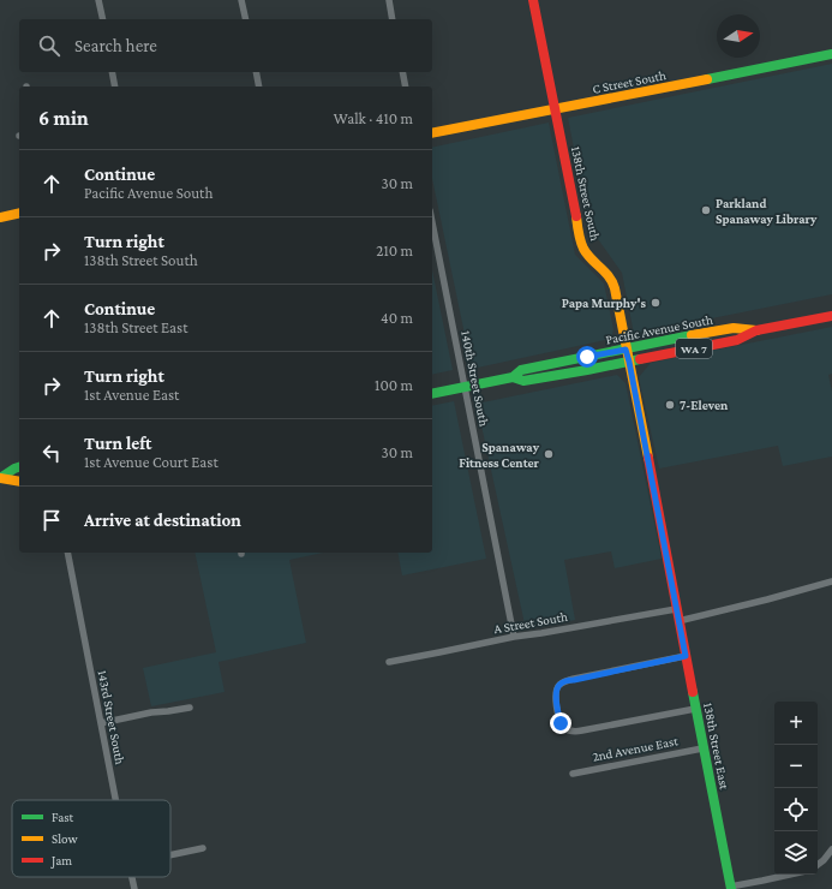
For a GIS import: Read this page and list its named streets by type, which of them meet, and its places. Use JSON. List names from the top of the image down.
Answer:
{
  "streets": {
    "street": [
      "C Street South",
      "138th Street South",
      "Pacific Avenue South",
      "WA 7",
      "140th Street South",
      "A Street South",
      "143rd Street South",
      "138th Street East",
      "2nd Avenue East"
    ]
  },
  "crossings": [
    ["C Street South", "138th Street South"],
    ["138th Street South", "Pacific Avenue South"],
    ["138th Street South", "A Street South"],
    ["138th Street South", "138th Street East"],
    ["Pacific Avenue South", "140th Street South"],
    ["140th Street South", "A Street South"],
    ["A Street South", "138th Street East"],
    ["138th Street East", "2nd Avenue East"]
  ],
  "places": [
    "Parkland Spanaway Library",
    "Papa Murphy's",
    "7-Eleven",
    "Spanaway Fitness Center"
  ],
  "legend": ["Fast", "Slow", "Jam"],
  "north": "right",
  "page": {
    "search": "Search here",
    "heading": ["6 min", "Walk · 410 m"],
    "list": [
      ["Continue", "Pacific Avenue South", "30 m"],
      ["Turn right", "138th Street South", "210 m"],
      ["Continue", "138th Street East", "40 m"],
      ["Turn right", "1st Avenue East", "100 m"],
      ["Turn left", "1st Avenue Court East", "30 m"],
      "Arrive at destination"
    ],
    "map_buttons": ["+", "−"]
  }
}
